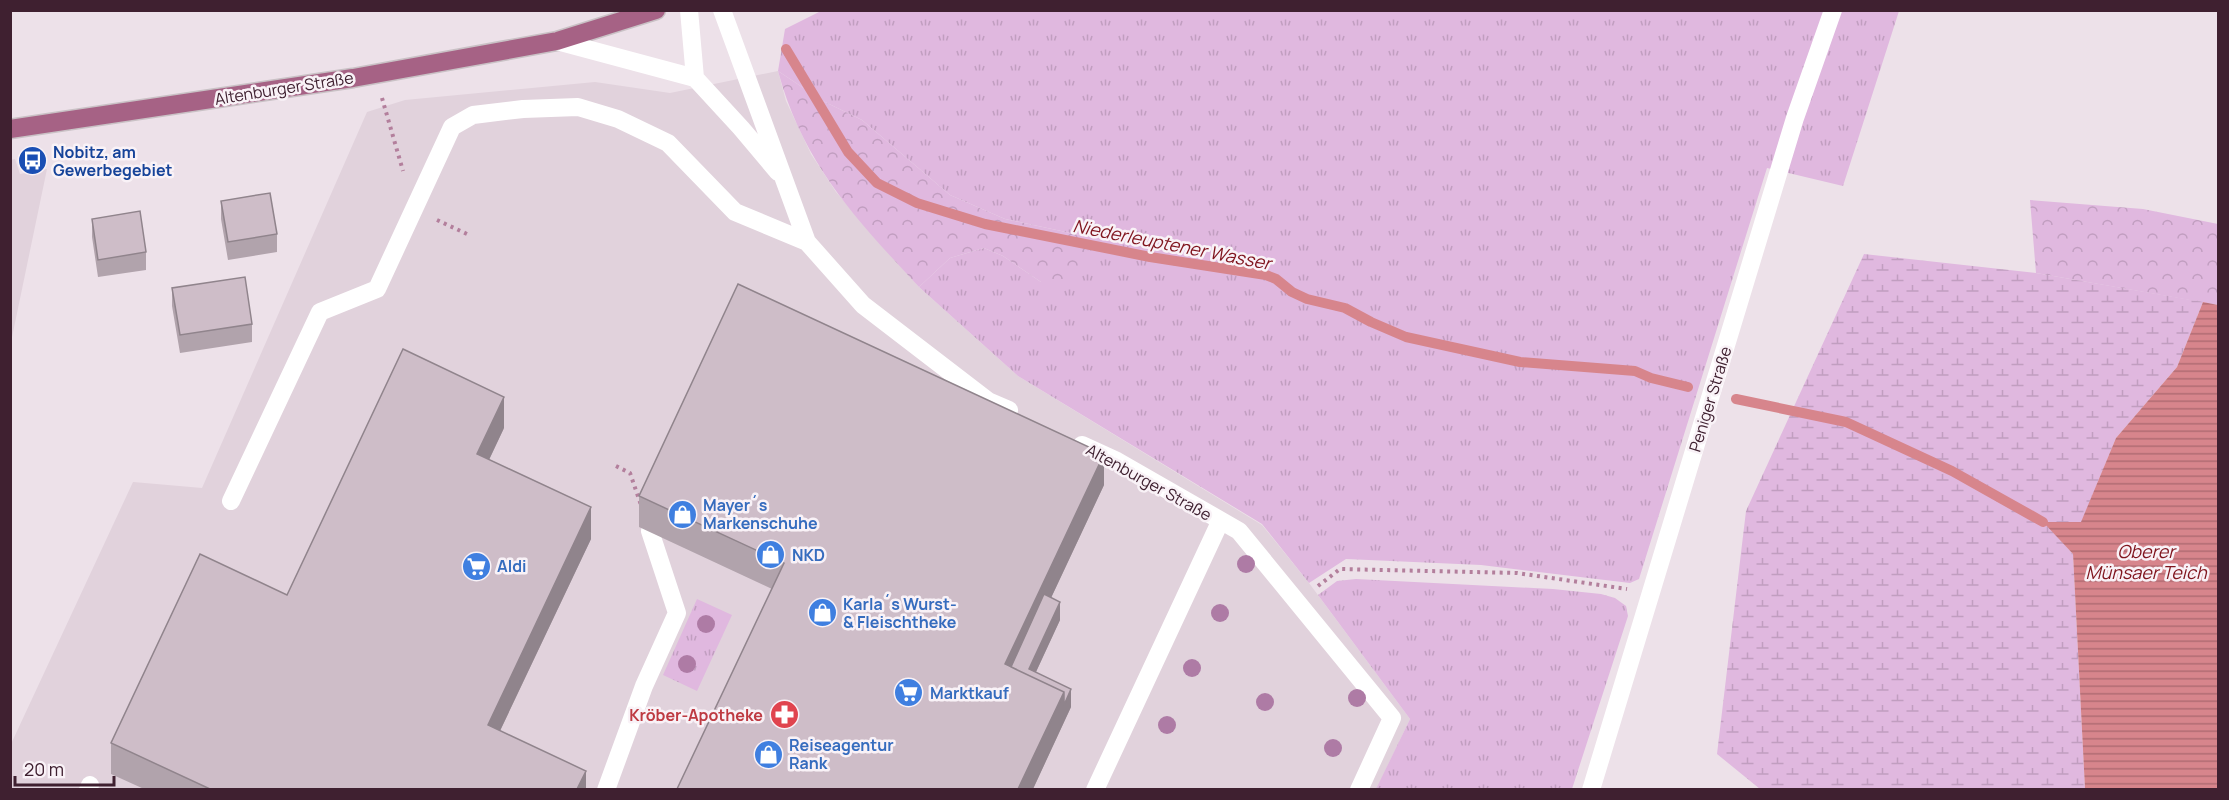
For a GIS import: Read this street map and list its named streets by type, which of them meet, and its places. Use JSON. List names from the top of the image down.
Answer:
{
  "streets": {
    "main road": ["Altenburger Straße"],
    "street": ["Peniger Straße"]
  },
  "water": ["Niederleuptener Wasser", "Oberer Münsaer Teich"],
  "places": {
    "bus stop": ["Nobitz, am Gewerbegebiet"],
    "shop": [
      "Mayer´s Markenschuhe",
      "NKD",
      "Karla´s Wurst- & Fleischtheke",
      "Reiseagentur Rank"
    ],
    "supermarket": ["Aldi", "Marktkauf"],
    "pharmacy": ["Kröber-Apotheke"]
  },
  "scale_bar": "20 m"
}
